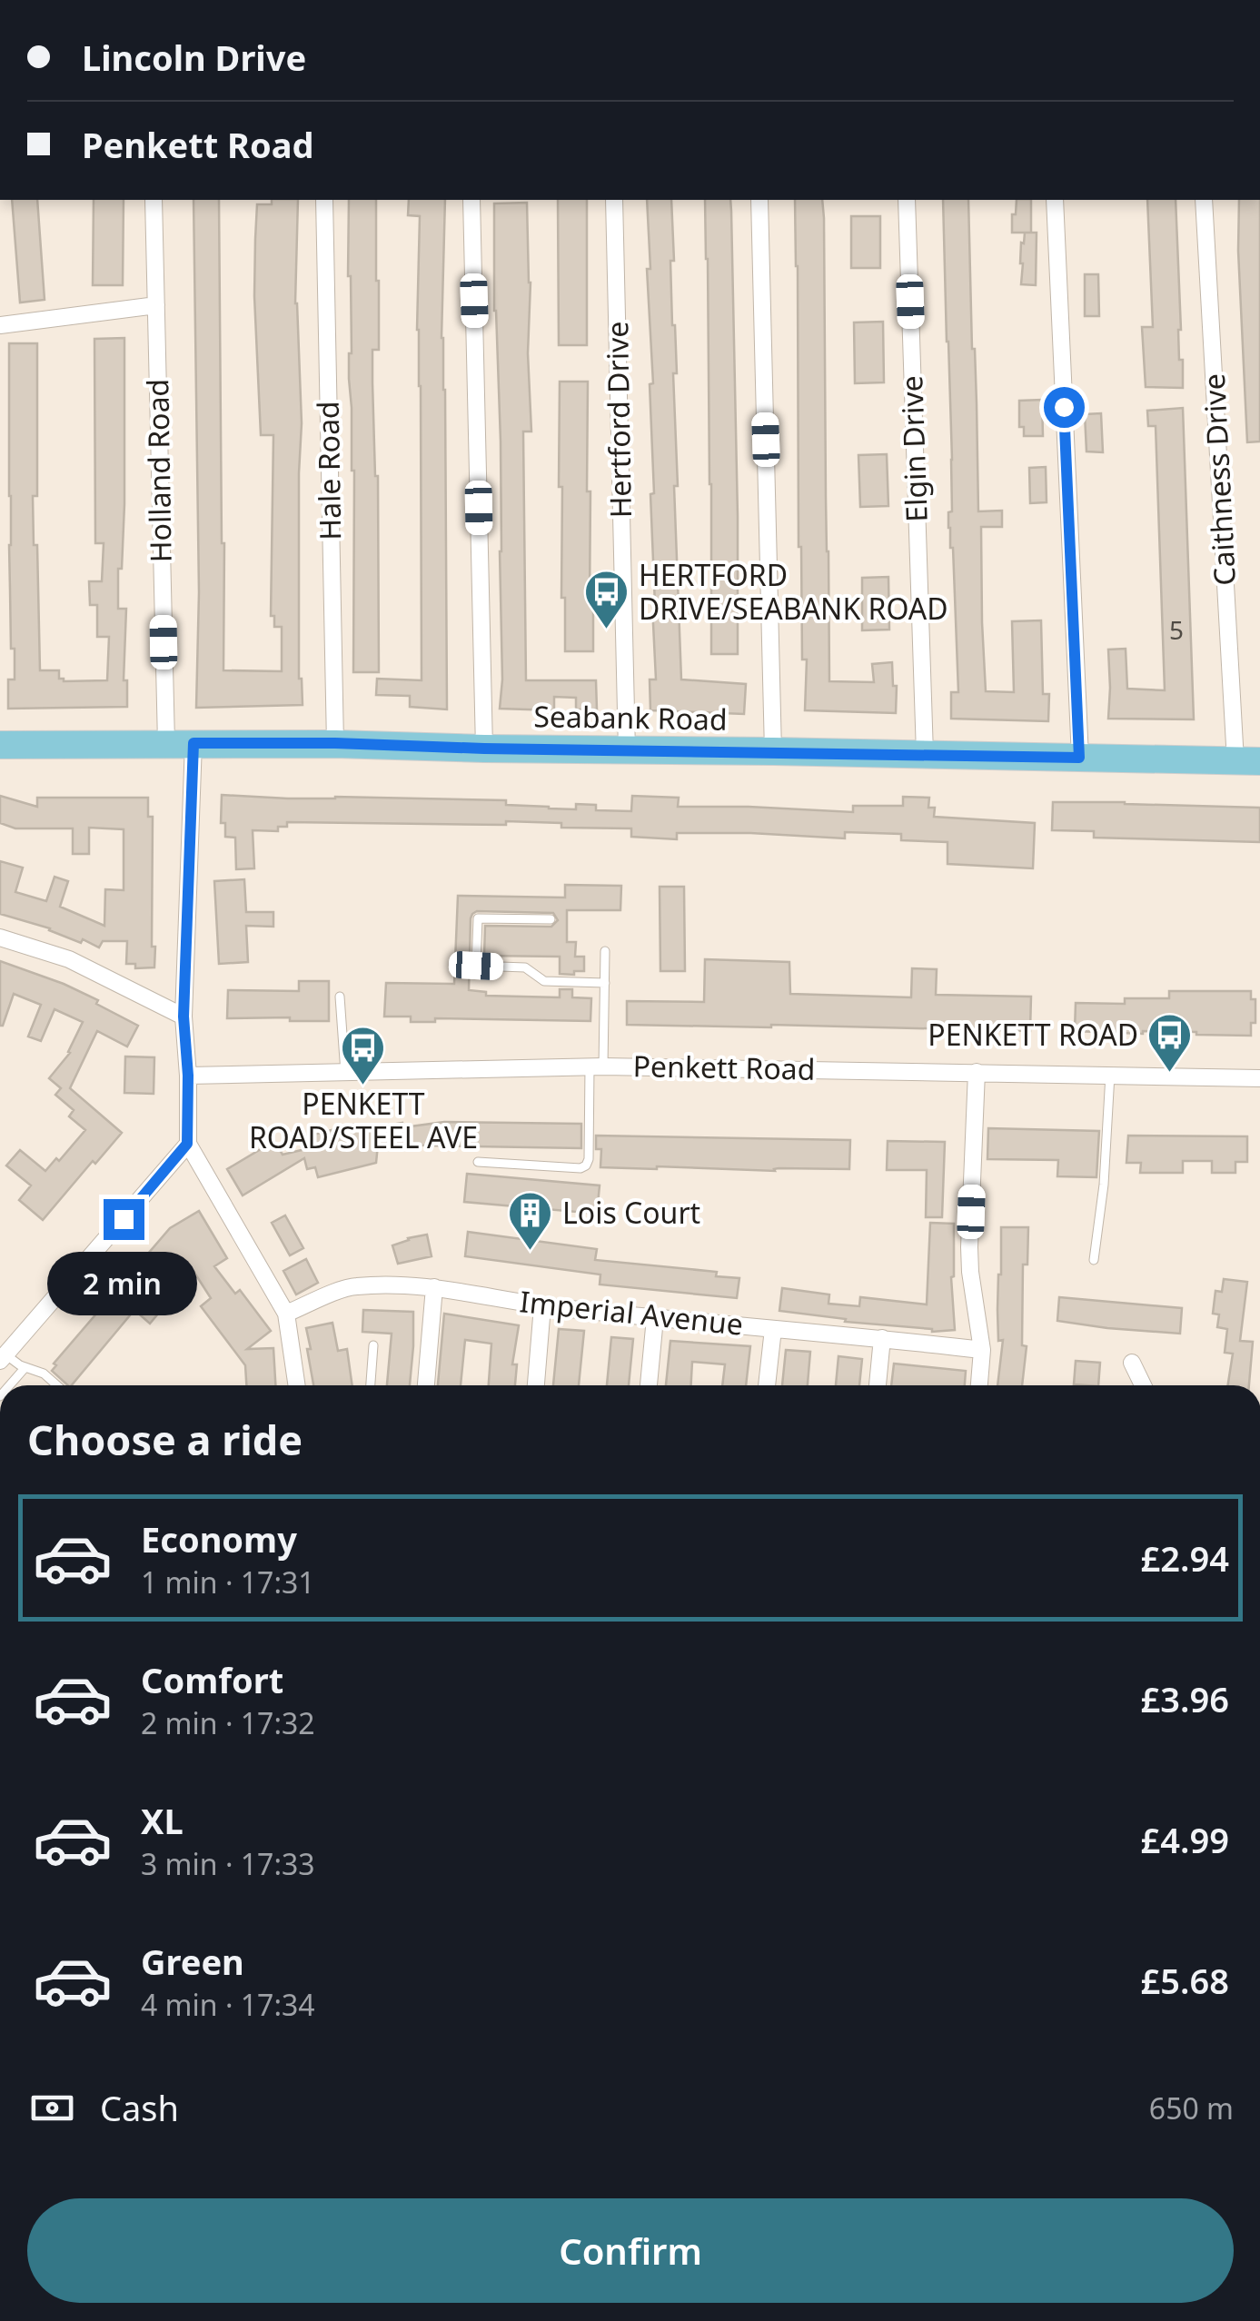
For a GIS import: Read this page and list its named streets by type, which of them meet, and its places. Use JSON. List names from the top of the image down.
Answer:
{
  "streets": {
    "main road": ["Seabank Road"],
    "street": [
      "Hertford Drive",
      "Elgin Drive",
      "Holland Road",
      "Hale Road",
      "Caithness Drive",
      "Penkett Road",
      "Imperial Avenue"
    ]
  },
  "crossings": [
    ["Hertford Drive", "Seabank Road"],
    ["Elgin Drive", "Seabank Road"],
    ["Holland Road", "Seabank Road"],
    ["Hale Road", "Seabank Road"],
    ["Caithness Drive", "Seabank Road"]
  ],
  "places": {
    "bus stop": ["HERTFORD DRIVE/SEABANK ROAD", "PENKETT ROAD", "PENKETT ROAD/STEEL AVE"],
    "building": ["Lois Court"]
  },
  "house_numbers": ["5"],
  "page": {
    "banner": ["Lincoln Drive", "Penkett Road"],
    "bubble": "2 min",
    "heading": "Choose a ride",
    "list": [
      {
        "name": "Economy",
        "note": "1 min · 17:31",
        "value": "£2.94"
      },
      {
        "name": "Comfort",
        "note": "2 min · 17:32",
        "value": "£3.96"
      },
      {
        "name": "XL",
        "note": "3 min · 17:33",
        "value": "£4.99"
      },
      {
        "name": "Green",
        "note": "4 min · 17:34",
        "value": "£5.68"
      }
    ],
    "pay": ["Cash", "650 m"],
    "buttons": "Confirm"
  }
}
